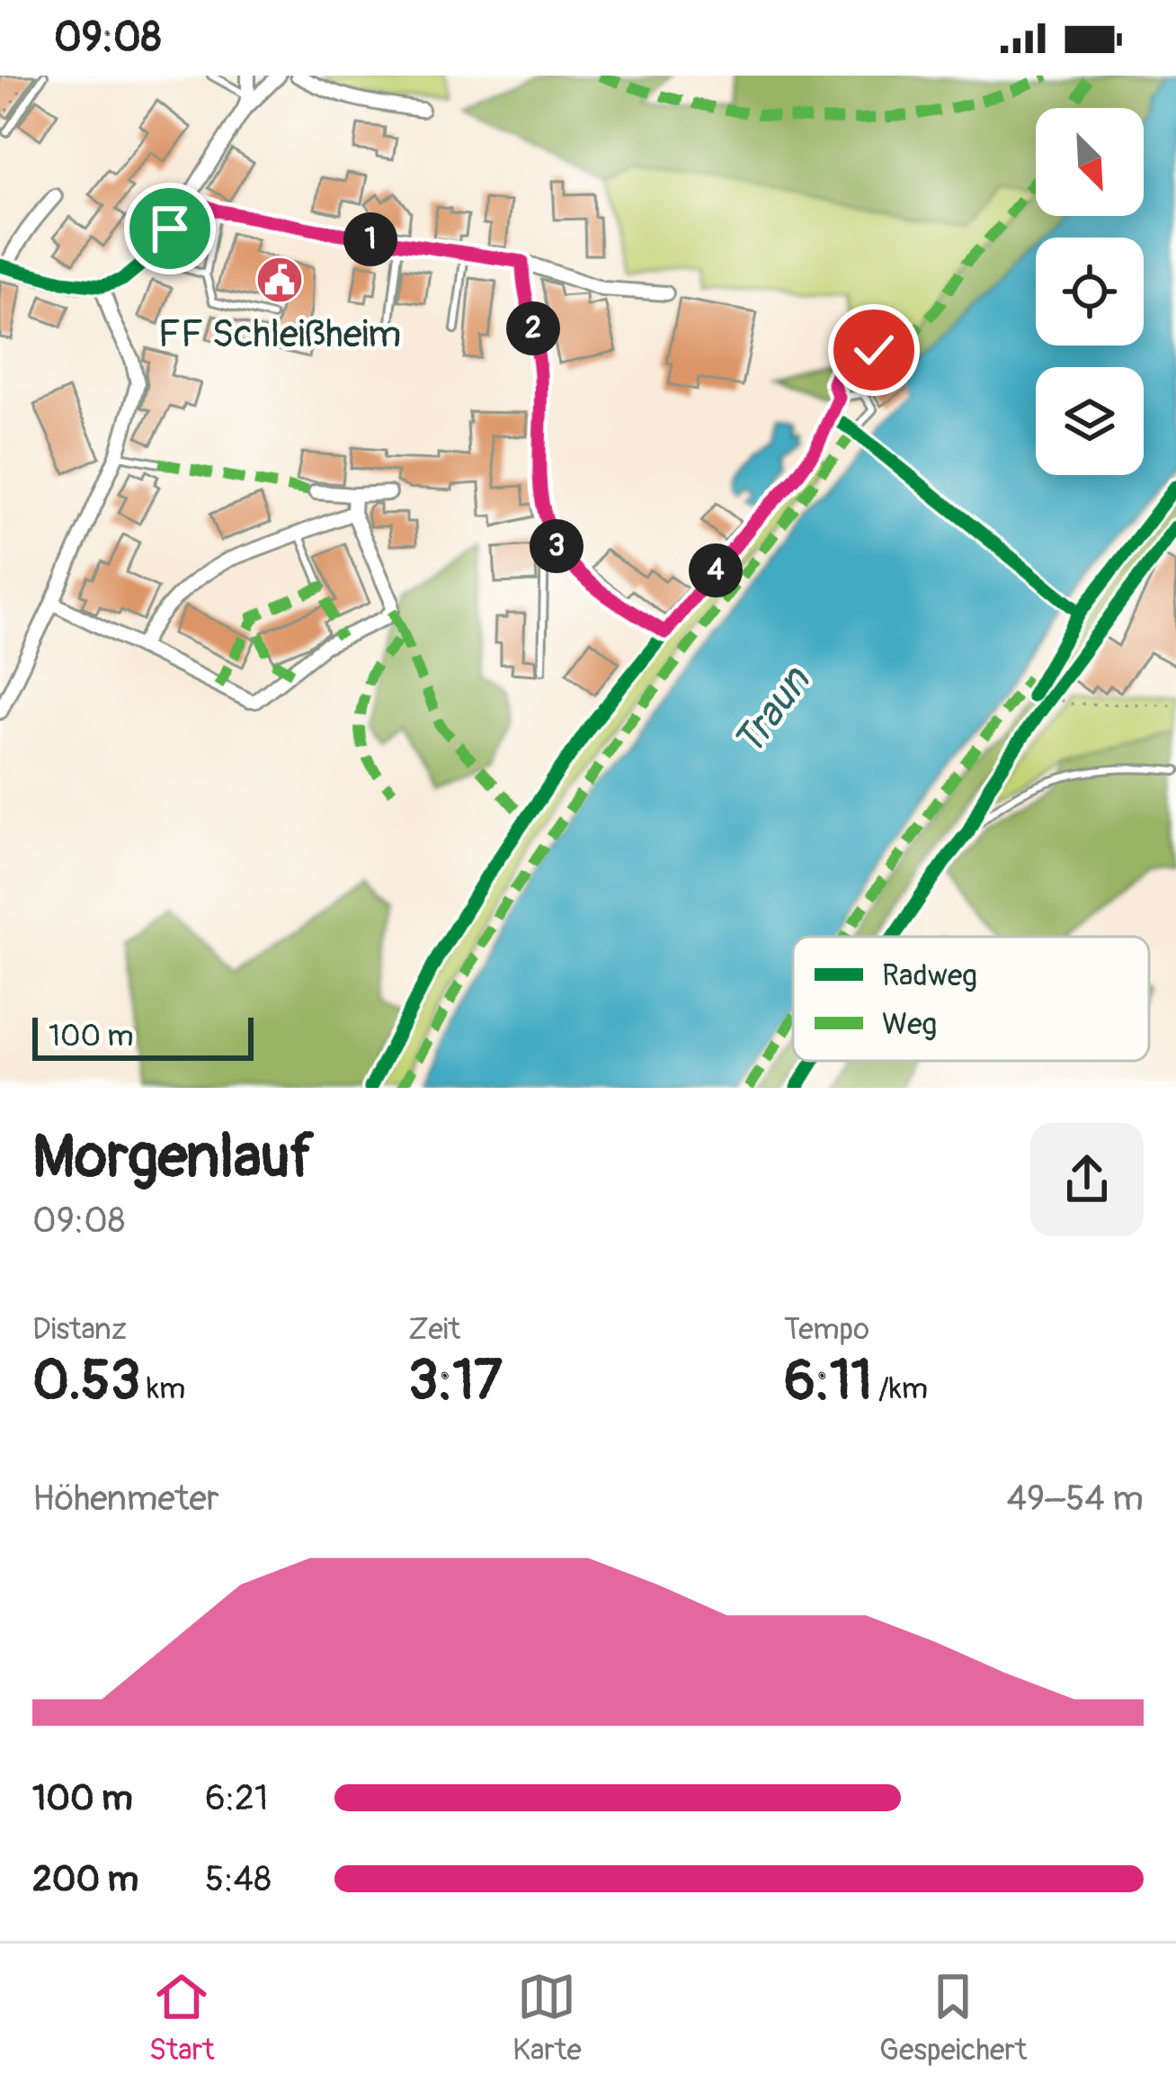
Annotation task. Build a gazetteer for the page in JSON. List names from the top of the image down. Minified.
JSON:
{"water":["Traun"],"places":{"public building":["FF Schleißheim"]},"legend":["Radweg","Weg"],"scale_bar":"100 m","north":"bottom right","page":{"status":"09:08","pins":["1","2","3","4"],"scale":"100 m","heading":["Morgenlauf","09:08"],"stats":[["Distanz","0.53 km"],["Zeit","3:17"],["Tempo","6:11 /km"]],"chart":["Höhenmeter","49–54 m"],"list":[{"name":"100 m","note":"6:21"},{"name":"200 m","note":"5:48"}],"tabs":["Start","Karte","Gespeichert"]}}
